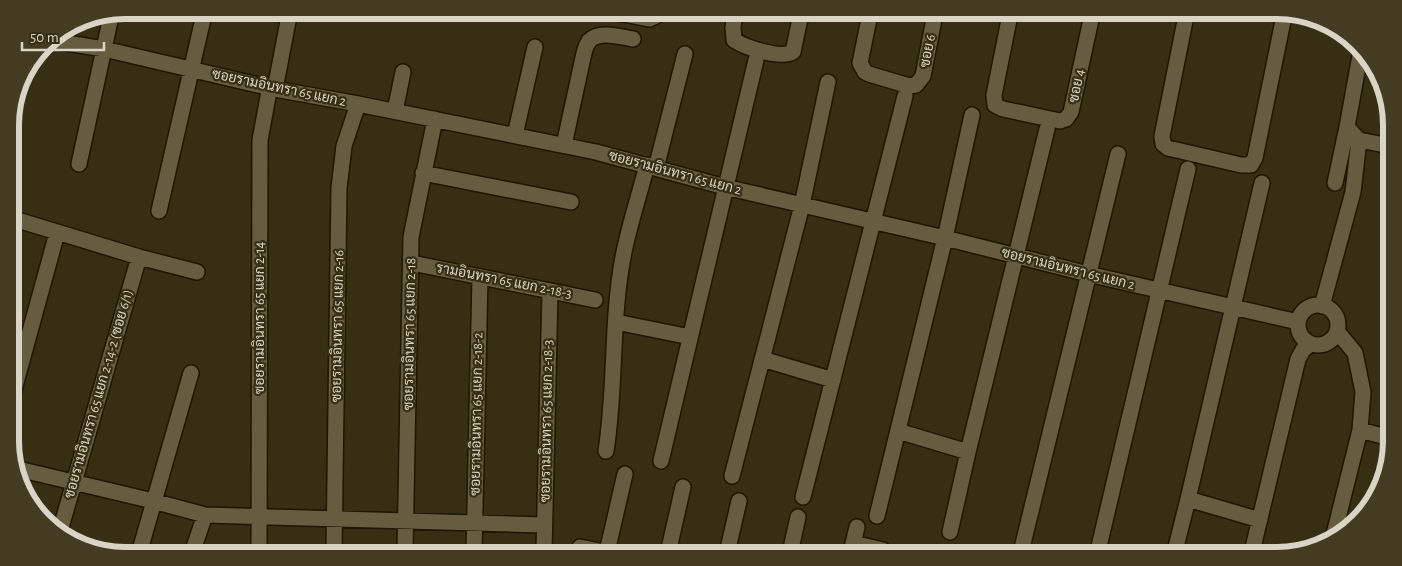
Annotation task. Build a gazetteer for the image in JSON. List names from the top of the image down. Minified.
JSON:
{"streets":{"street":["ซอย 6","ซอย 4","ซอยรามอินทรา 65 แยก 2","รามอินทรา 65 แยก 2-18-3","ซอยรามอินทรา 65 แยก 2-14","ซอยรามอินทรา 65 แยก 2-16","ซอยรามอินทรา 65 แยก 2-18","ซอยรามอินทรา 65 แยก 2-14-2 (ซอย 6/1)","ซอยรามอินทรา 65 แยก 2-18-2","ซอยรามอินทรา 65 แยก 2-18-3"]},"crossings":[["ซอยรามอินทรา 65 แยก 2","ซอยรามอินทรา 65 แยก 2-14"],["ซอยรามอินทรา 65 แยก 2","ซอยรามอินทรา 65 แยก 2-16"],["ซอยรามอินทรา 65 แยก 2","ซอยรามอินทรา 65 แยก 2-18"],["รามอินทรา 65 แยก 2-18-3","ซอยรามอินทรา 65 แยก 2-18"],["รามอินทรา 65 แยก 2-18-3","ซอยรามอินทรา 65 แยก 2-18-2"],["รามอินทรา 65 แยก 2-18-3","ซอยรามอินทรา 65 แยก 2-18-3"]],"scale_bar":"50 m"}
